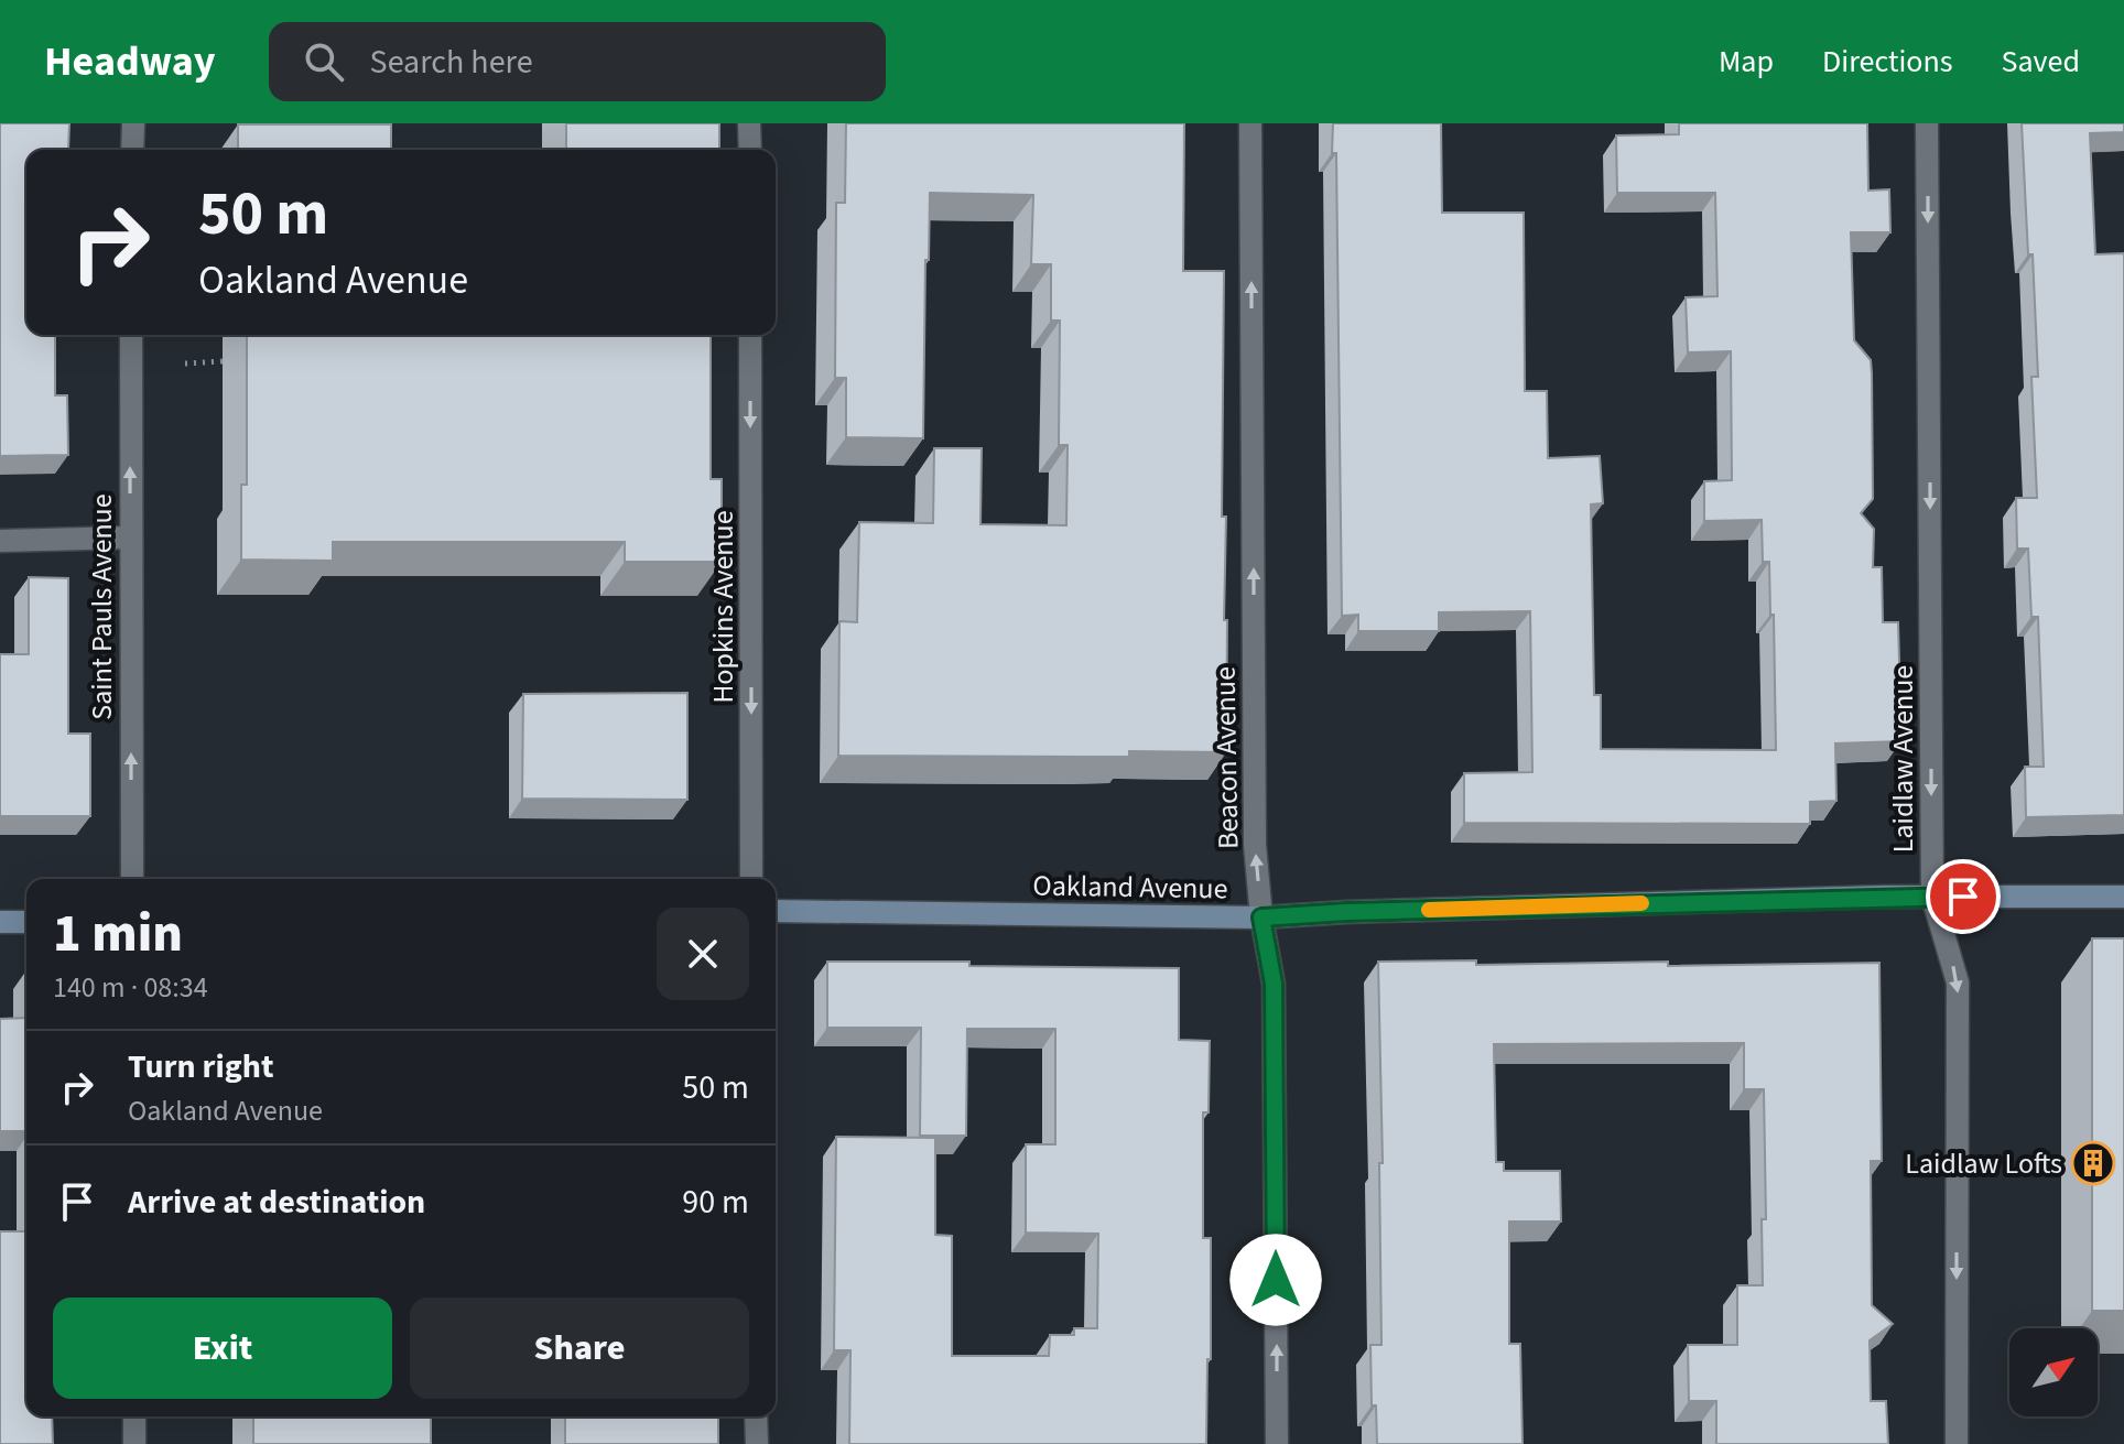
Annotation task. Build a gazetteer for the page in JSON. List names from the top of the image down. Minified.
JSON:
{"streets":{"street":["Saint Pauls Avenue","Hopkins Avenue","Beacon Avenue","Laidlaw Avenue","Oakland Avenue"]},"crossings":[["Beacon Avenue","Oakland Avenue"],["Laidlaw Avenue","Oakland Avenue"]],"one_way":["Saint Pauls Avenue","Hopkins Avenue","Beacon Avenue","Laidlaw Avenue"],"places":{"building":["Laidlaw Lofts"]},"north":"top right","page":{"header":"Headway","search":"Search here","nav":["Map","Directions","Saved"],"turn":["50 m","Oakland Avenue"],"heading":["1 min","140 m · 08:34"],"list":[{"name":"Turn right","note":"Oakland Avenue","value":"50 m"},{"name":"Arrive at destination","value":"90 m"}],"buttons":["Exit","Share"]}}
